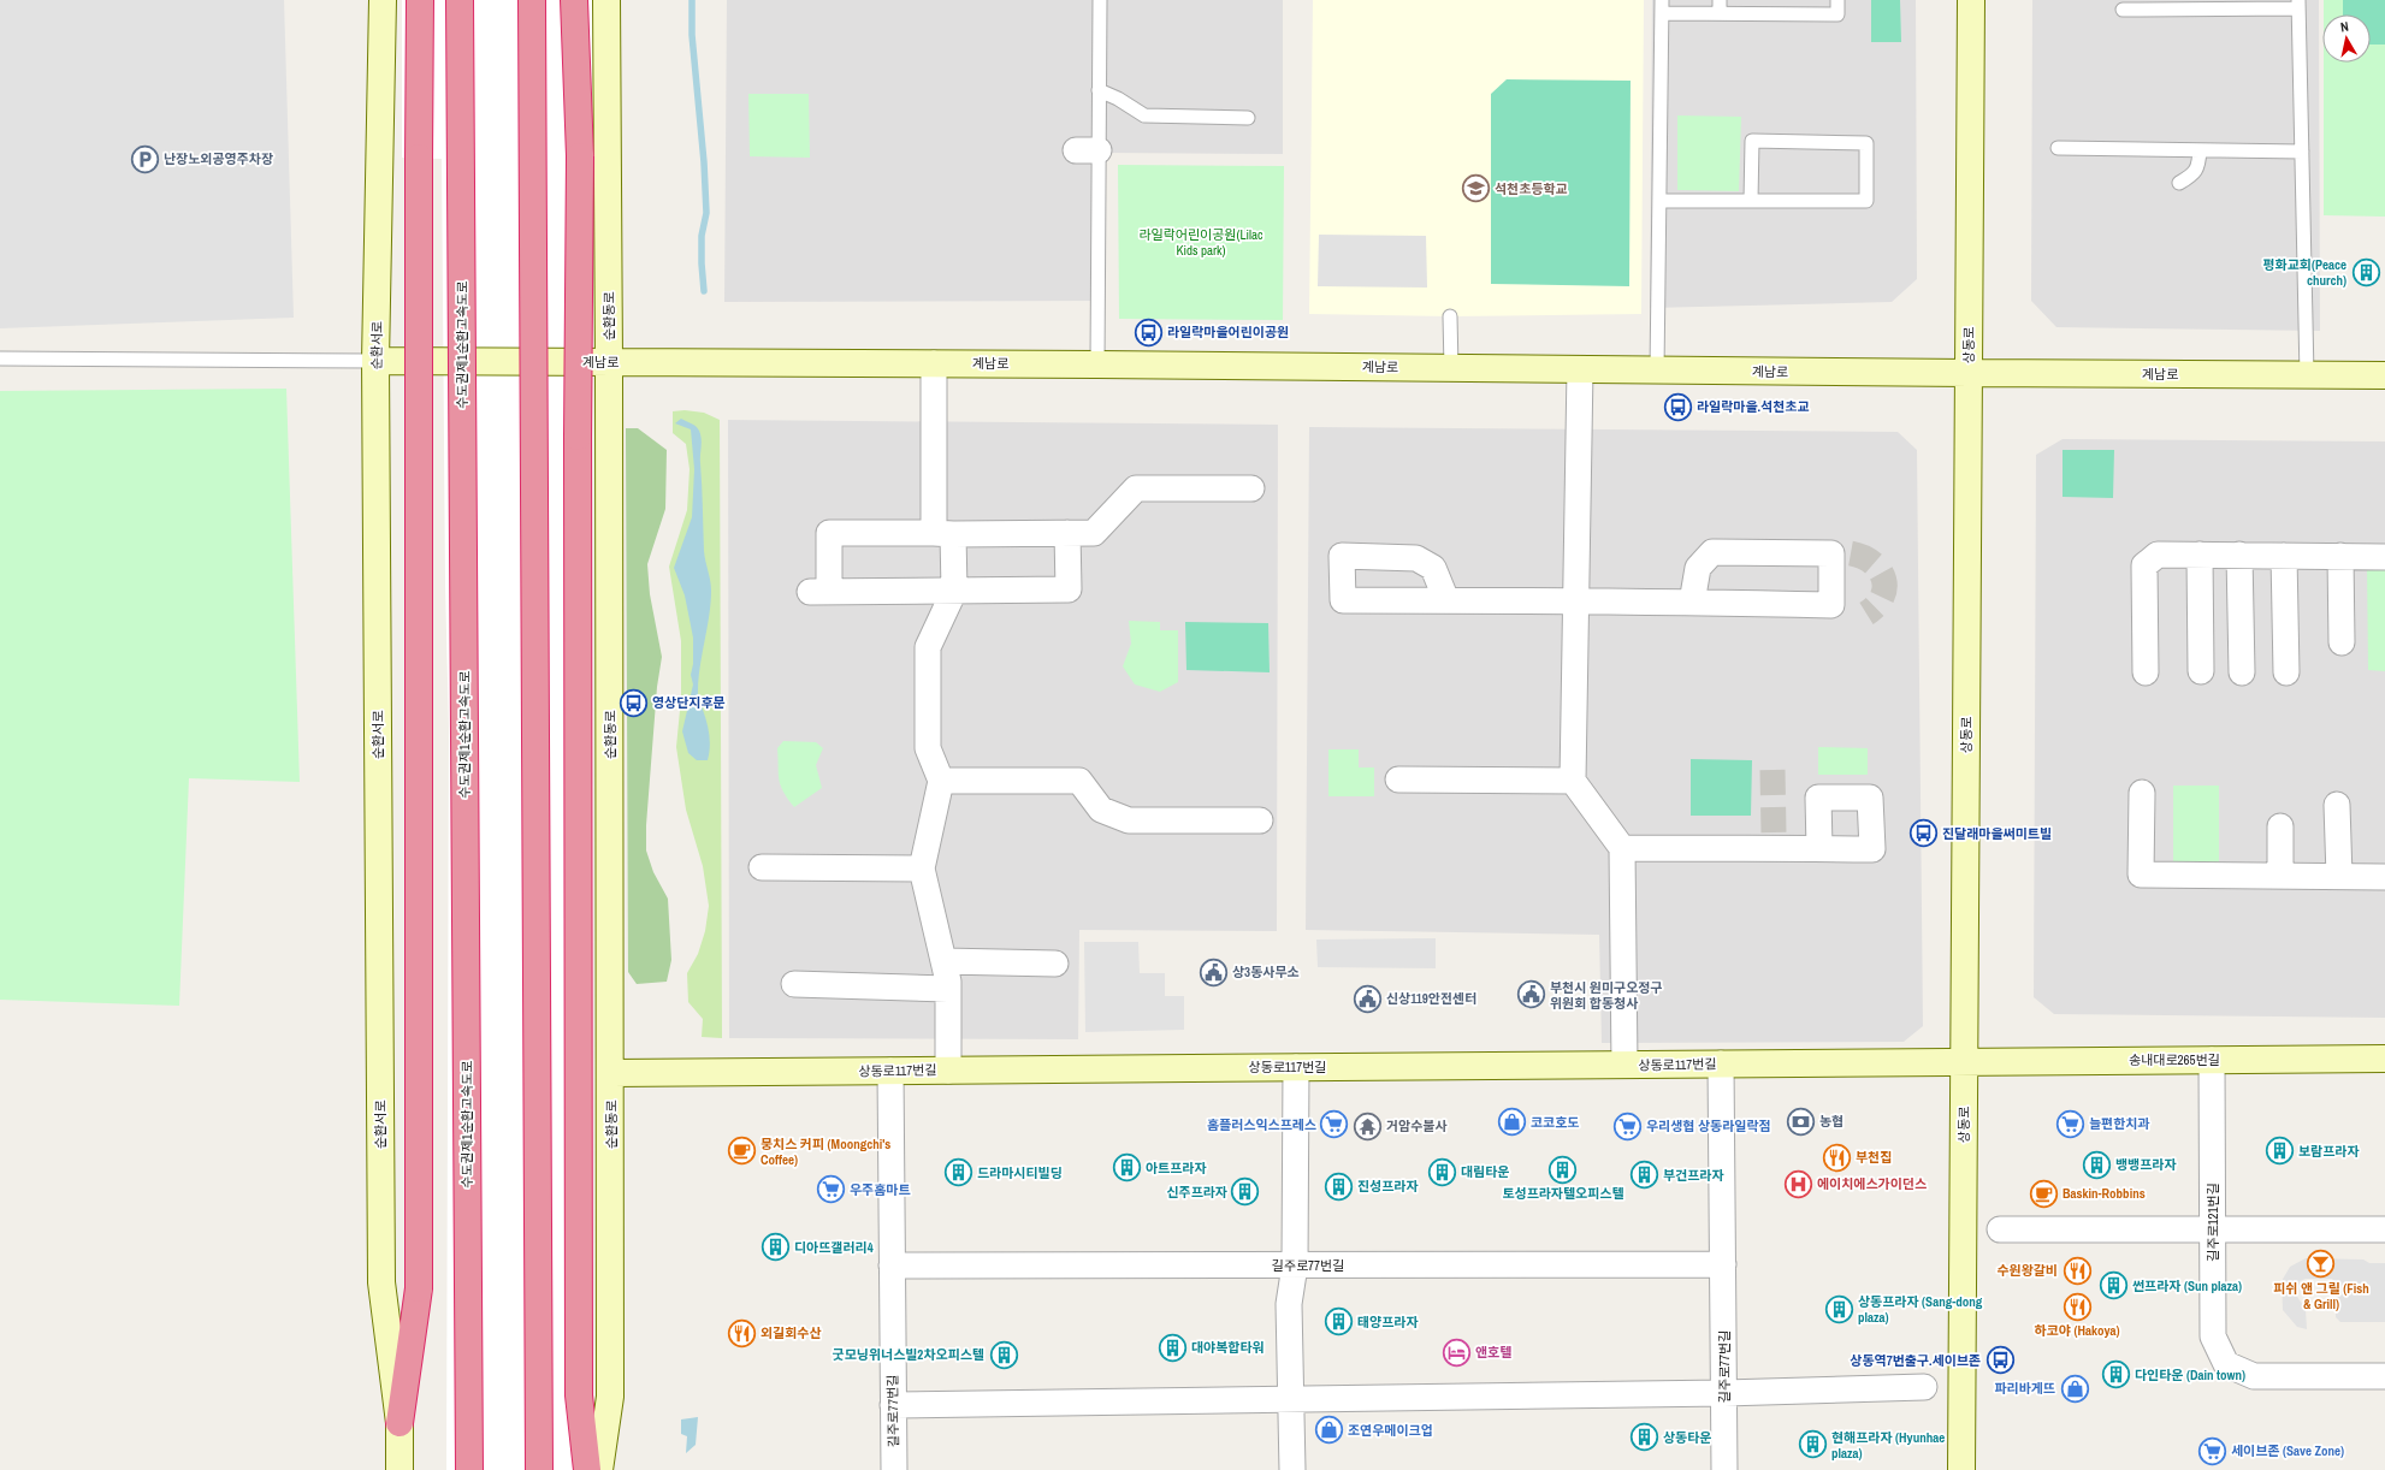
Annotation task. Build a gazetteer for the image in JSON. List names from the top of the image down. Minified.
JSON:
{"streets":{"highway":["수도권제1순환고속도로"],"street":["순환동로","순환서로","상동로","계남로","송내대로265번길","상동로117번길","길주로121번길","길주로77번길"]},"crossings":[["순환동로","계남로"],["순환동로","상동로117번길"],["순환서로","계남로"],["상동로","계남로"],["상동로","송내대로265번길"],["상동로","상동로117번길"],["송내대로265번길","상동로117번길"],["송내대로265번길","길주로121번길"],["상동로117번길","길주로77번길"]],"parks":["라일락어린이공원(Lilac Kids park)"],"places":{"parking":["난장노외공영주차장"],"school or university":["석천초등학교"],"building":["평화교회(Peace church)","보람프라자","뱅뱅프라자","아트프라자","토성프라자텔오피스텔","대림타운","드라마시티빌딩","부건프라자","진성프라자","신주프라자","디아뜨갤러리4","썬프라자 (Sun plaza)","상동프라자 (Sang-dong plaza)","태양프라자","대야복합타워","굿모닝위너스빌2차오피스텔","다인타운 (Dain town)","상동타운","현해프라자 (Hyunhae plaza)"],"bus stop":["라일락마을어린이공원","라일락마을.석천초교","영상단지후문","진달래마을써미트빌","상동역7번출구.세이브존"],"public building":["상3동사무소","부천시 원미구오정구 위원회 합동청사","신상119안전센터"],"bank":["농협"],"shop":["코코호도","파리바게뜨","조연우메이크업"],"supermarket":["늘편한치과","홈플러스익스프레스","우리생협 상동라일락점","우주홈마트","세이브존 (Save Zone)"],"temple":["거암수불사"],"cafe":["뭉치스 커피 (Moongchi's Coffee)","Baskin-Robbins"],"restaurant":["부천집","수원왕갈비","하코야 (Hakoya)","외길회수산"],"hospital":["에이치에스가이던스"],"bar":["피쉬 앤 그릴 (Fish & Grill)"],"hotel":["앤호텔"]},"north":"top"}
